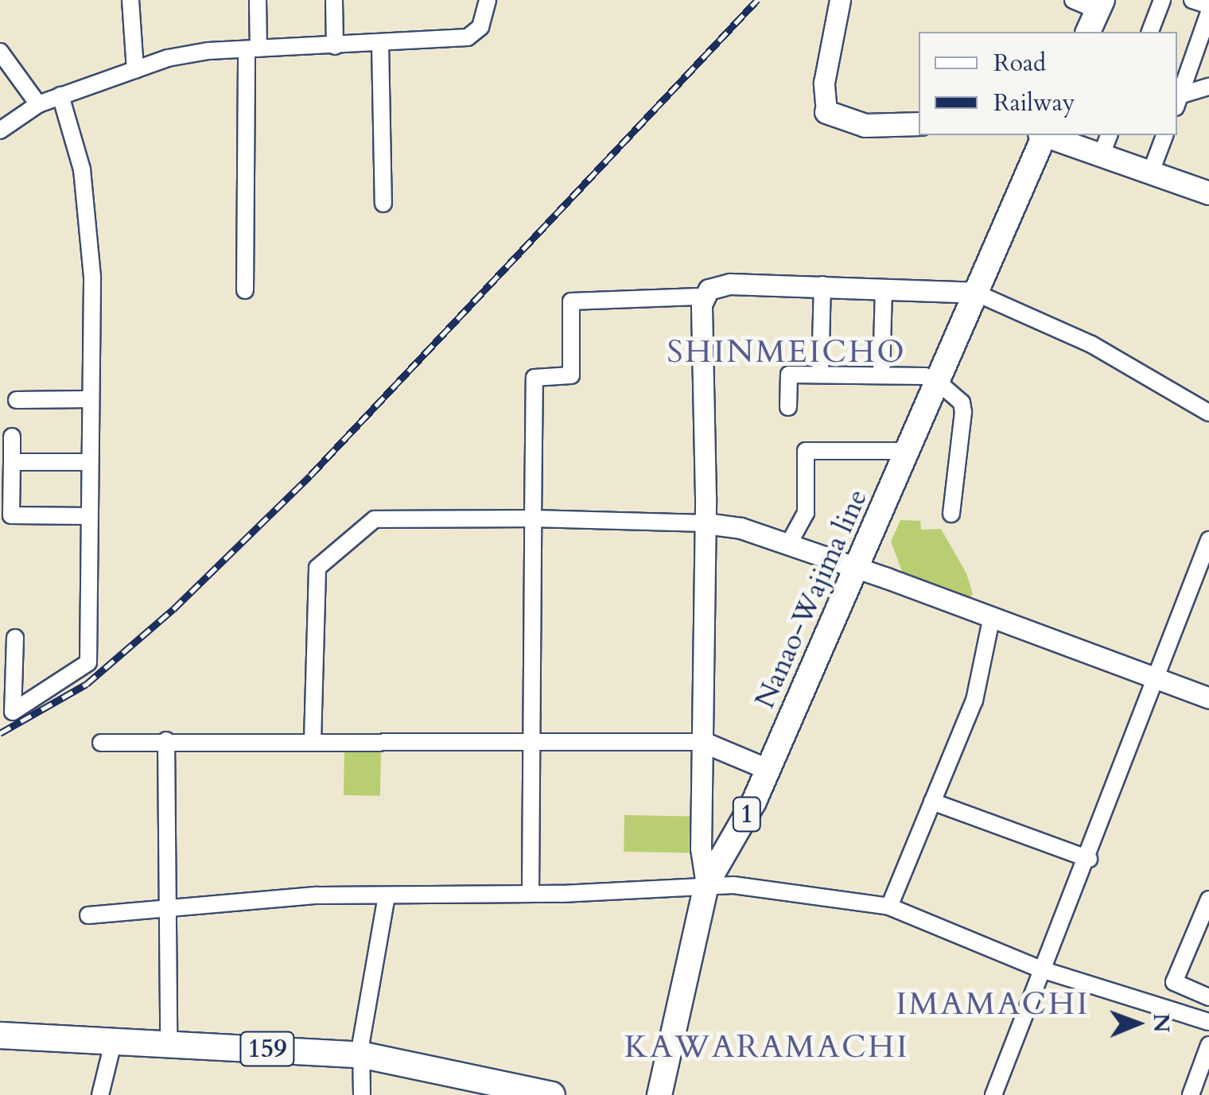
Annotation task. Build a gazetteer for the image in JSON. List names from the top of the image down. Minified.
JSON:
{"streets":{"highway":["159"],"main road":["Nanao-Wajima line","1"]},"districts":["SHINMEICHO","IMAMACHI","KAWARAMACHI"],"legend":["Road","Railway"],"north":"right"}
